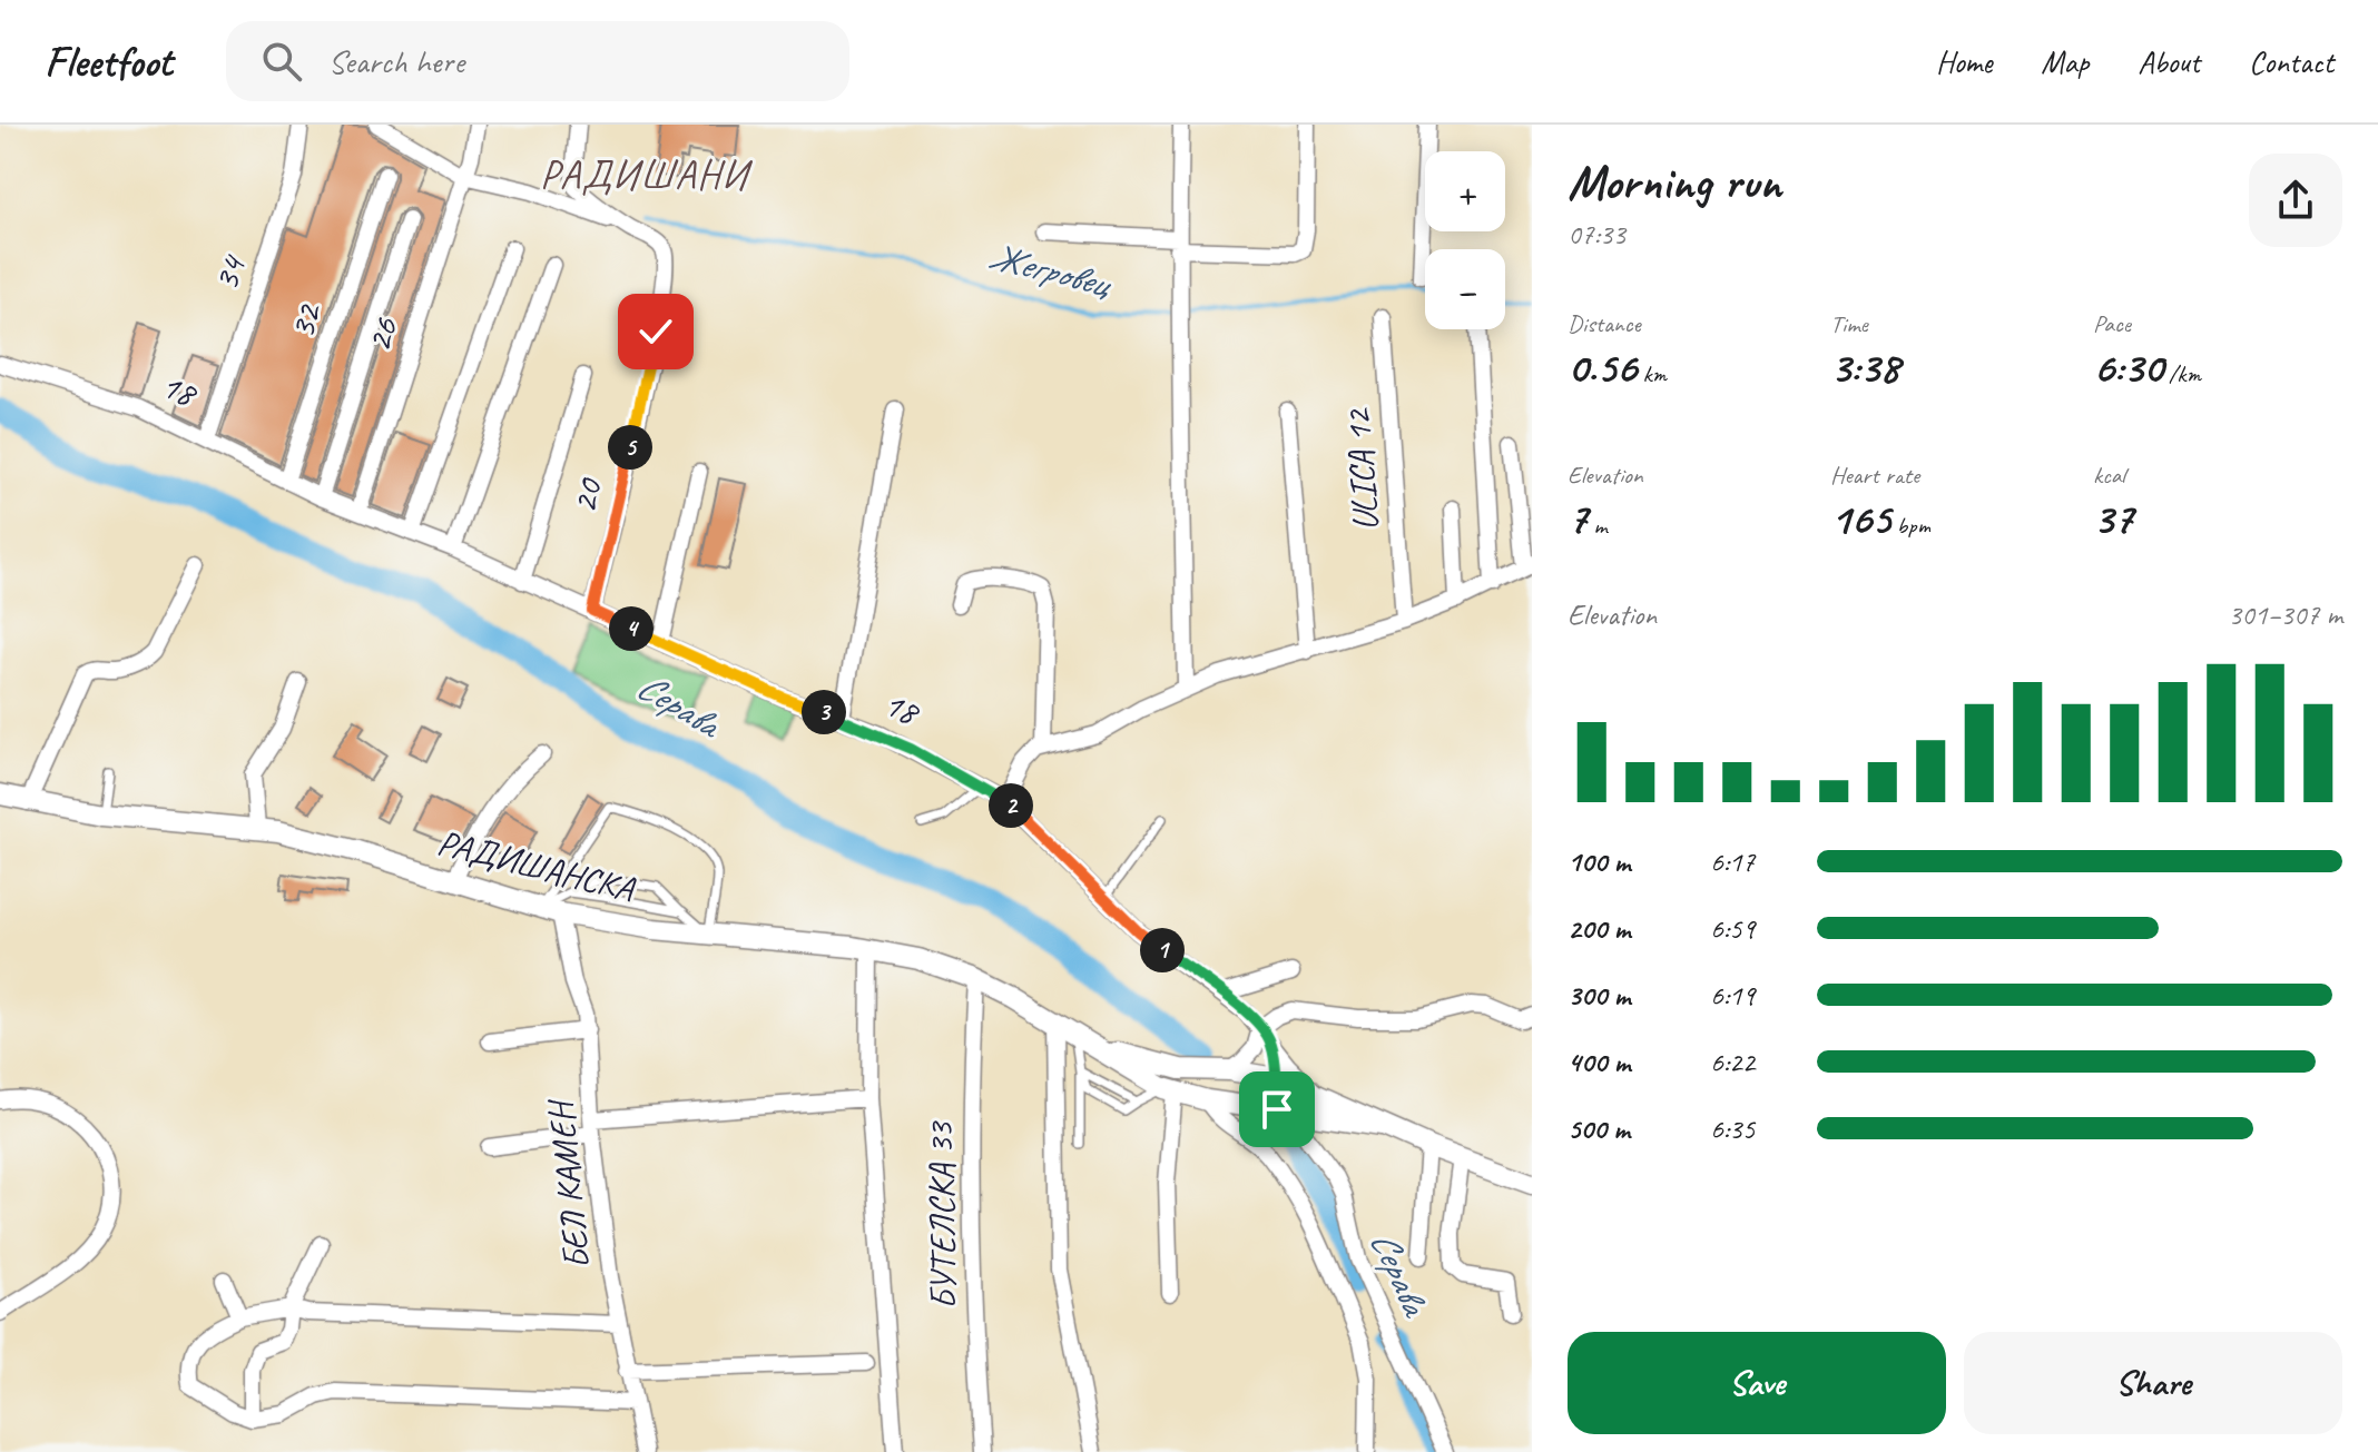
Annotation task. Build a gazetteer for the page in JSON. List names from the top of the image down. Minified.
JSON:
{"streets":{"street":["34","32","26","18","ULICA 12","20","РАДИШАНСКА","БЕЛ КАМЕН","БУТЕЛСКА 33"]},"crossings":[["34","18"],["32","18"],["26","18"],["18","20"],["18","РАДИШАНСКА"],["РАДИШАНСКА","БЕЛ КАМЕН"],["РАДИШАНСКА","БУТЕЛСКА 33"]],"districts":["РАДИШАНИ"],"water":["Жегровец","Серава"],"page":{"header":"Fleetfoot","search":"Search here","nav":["Home","Map","About","Contact"],"heading":["Morning run","07:33"],"map_buttons":["+","−"],"stats":[["Distance","0.56 km"],["Time","3:38"],["Pace","6:30 /km"],["Elevation","7 m"],["Heart rate","165 bpm"],["kcal","37"]],"pins":["5","4","3","2","1"],"chart":["Elevation","301–307 m"],"list":[{"name":"100 m","note":"6:17"},{"name":"200 m","note":"6:59"},{"name":"300 m","note":"6:19"},{"name":"400 m","note":"6:22"},{"name":"500 m","note":"6:35"}],"buttons":["Save","Share"]}}
